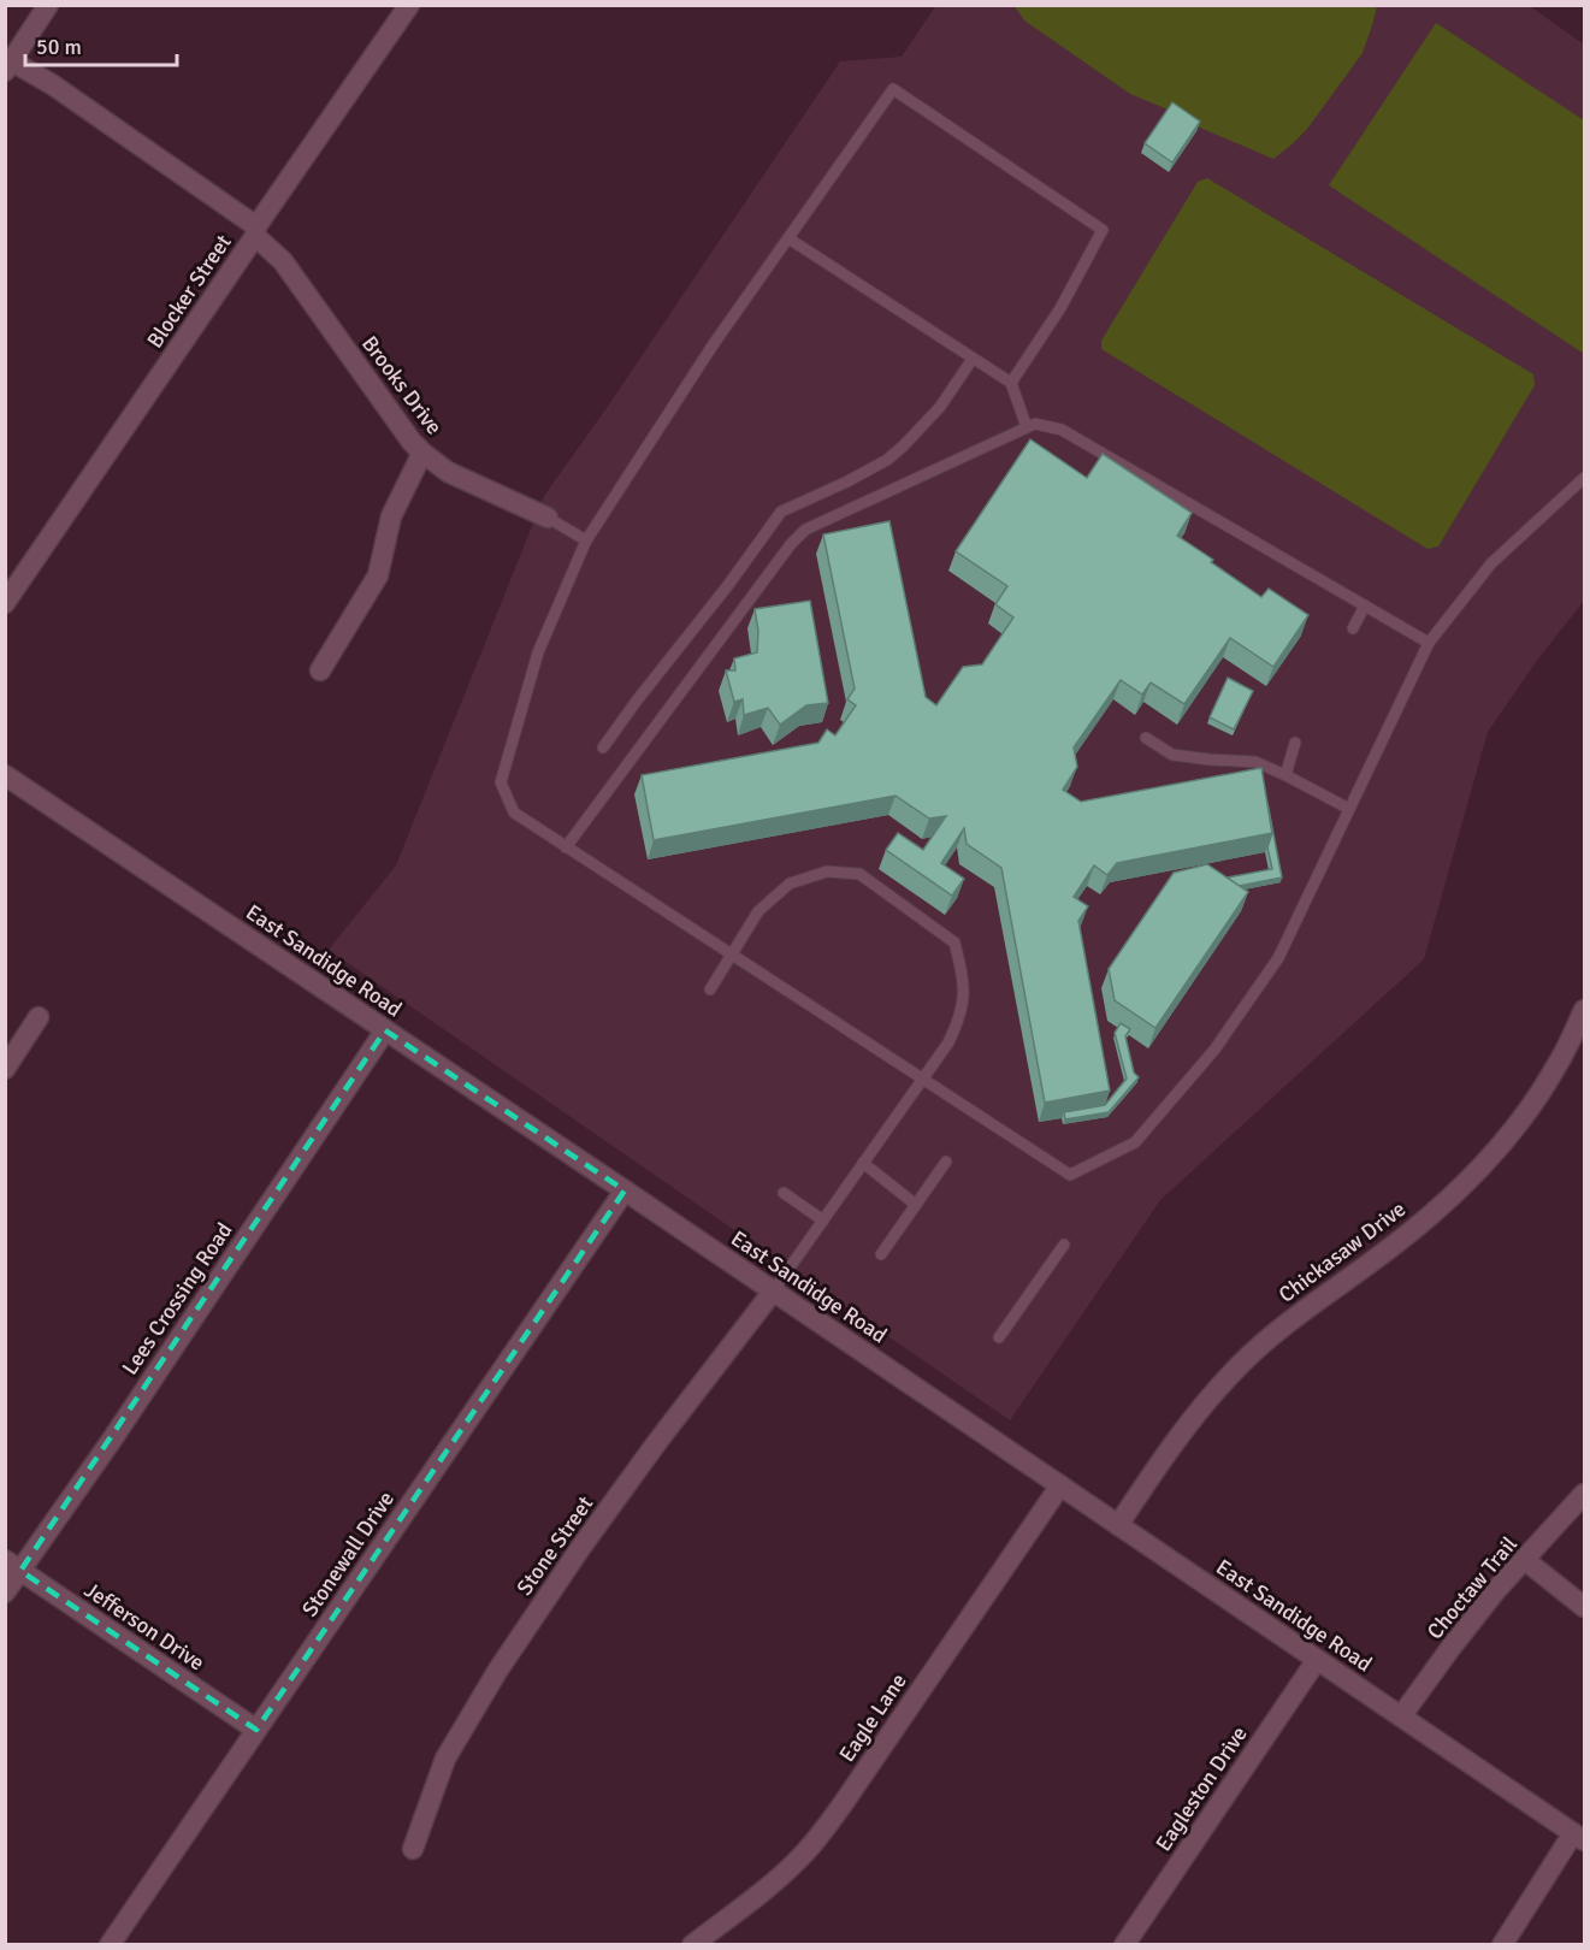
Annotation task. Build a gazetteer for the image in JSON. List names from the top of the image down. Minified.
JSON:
{"streets":{"street":["Blocker Street","Brooks Drive","East Sandidge Road","Chickasaw Drive","Lees Crossing Road","Stone Street","Stonewall Drive","Choctaw Trail","Jefferson Drive","Eagle Lane","Eagleston Drive"]},"crossings":[["Blocker Street","Brooks Drive"],["East Sandidge Road","Chickasaw Drive"],["East Sandidge Road","Lees Crossing Road"],["East Sandidge Road","Stone Street"],["East Sandidge Road","Stonewall Drive"],["East Sandidge Road","Choctaw Trail"],["East Sandidge Road","Eagle Lane"],["East Sandidge Road","Eagleston Drive"],["Lees Crossing Road","Jefferson Drive"],["Stonewall Drive","Jefferson Drive"]],"scale_bar":"50 m"}
